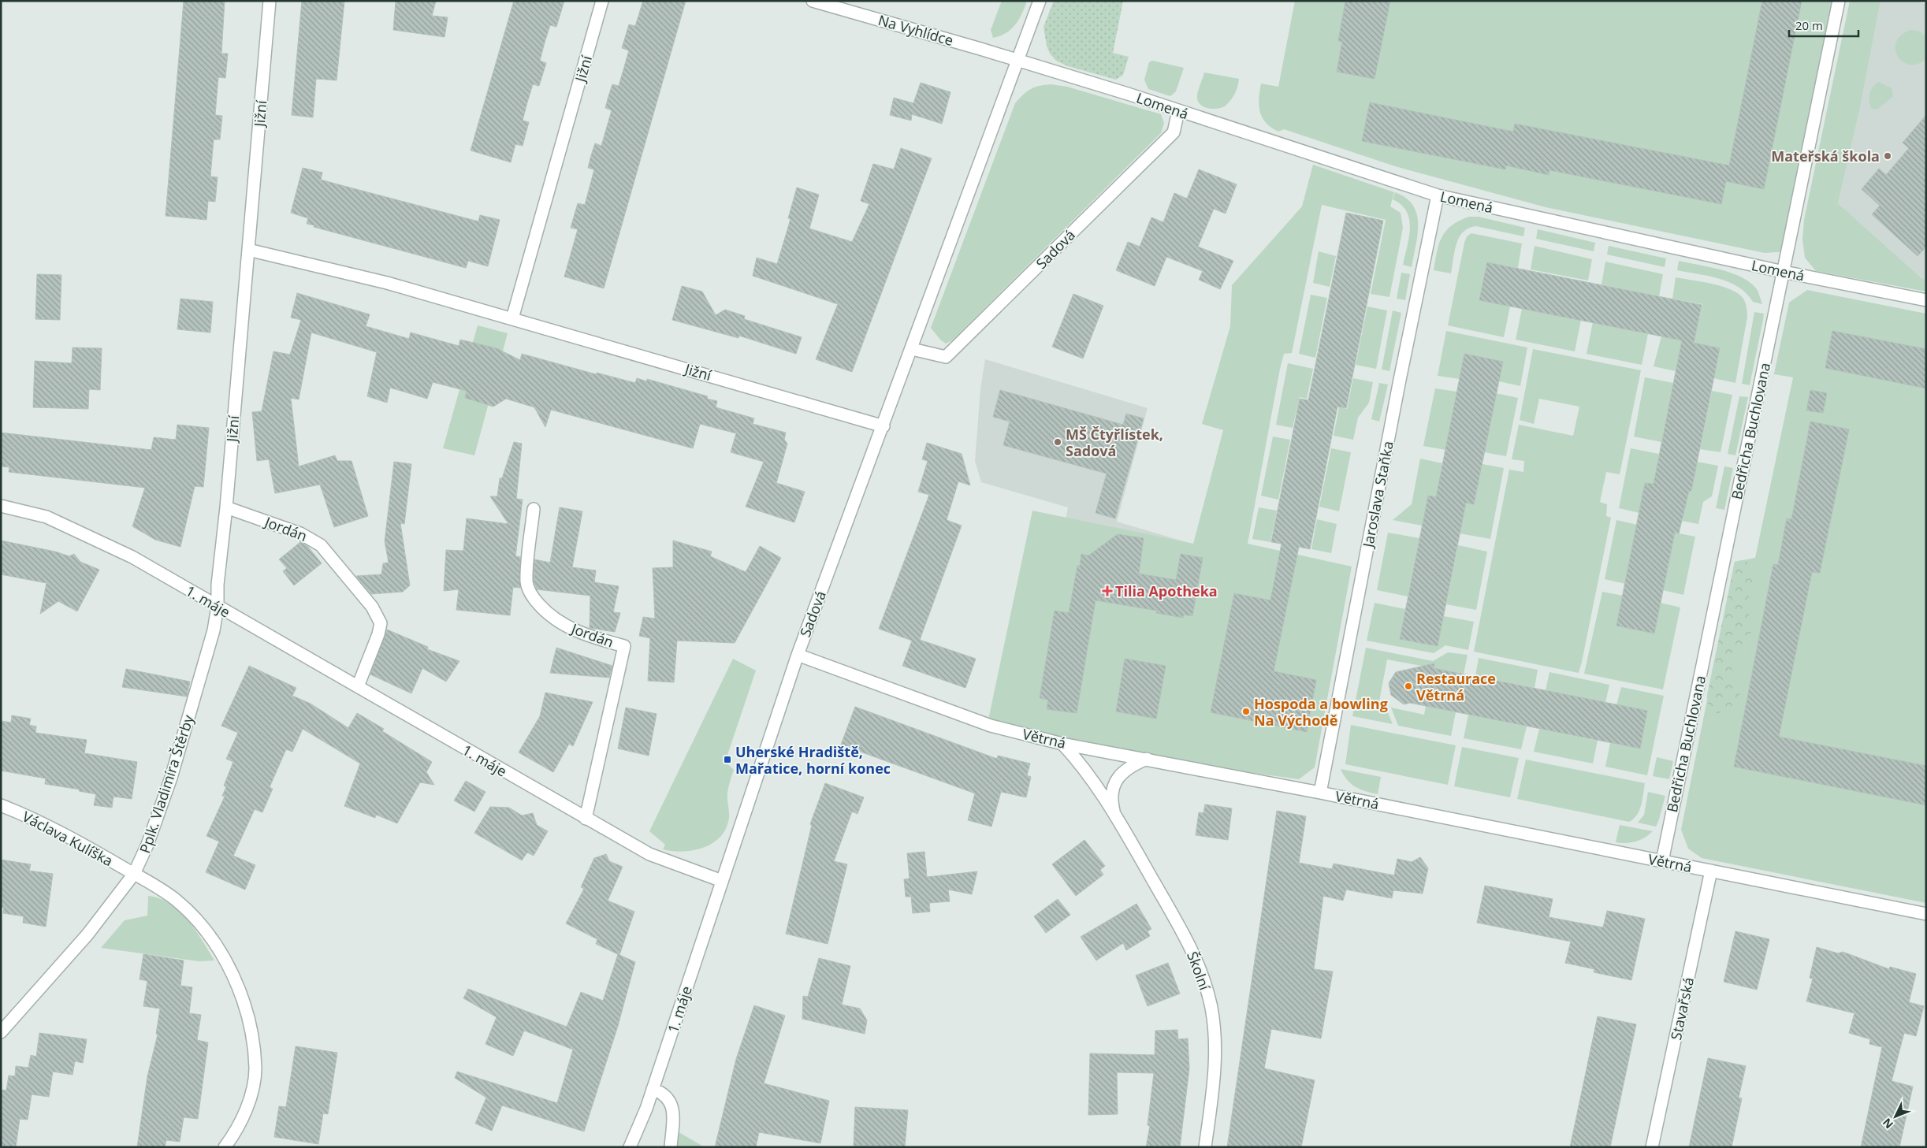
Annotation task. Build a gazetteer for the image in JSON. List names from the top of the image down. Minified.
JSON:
{"streets":{"street":["Na Vyhlídce","Jižní","Lomená","Sadová","Bedřicha Buchlovana","Jaroslava Staňka","Jordán","1. máje","Větrná","Pplk. Vladimíra Štěrby","Václava Kulíška","Školní","Stavařská"]},"crossings":[["Na Vyhlídce","Lomená"],["Na Vyhlídce","Sadová"],["Jižní","Sadová"],["Jižní","Jordán"],["Jižní","1. máje"],["Jižní","Pplk. Vladimíra Štěrby"],["Lomená","Sadová"],["Lomená","Bedřicha Buchlovana"],["Lomená","Jaroslava Staňka"],["Sadová","1. máje"],["Sadová","Větrná"],["Bedřicha Buchlovana","Větrná"],["Jaroslava Staňka","Větrná"],["Jordán","1. máje"],["1. máje","Pplk. Vladimíra Štěrby"],["Větrná","Školní"],["Větrná","Stavařská"],["Pplk. Vladimíra Štěrby","Václava Kulíška"]],"places":{"other":["Mateřská škola","MŠ Čtyřlístek, Sadová","Restaurace Větrná","Hospoda a bowling Na Východě"],"health":["Tilia Apotheka"],"transit":["Uherské Hradiště, Mařatice, horní konec"]},"scale_bar":"20 m","north":"bottom left"}
